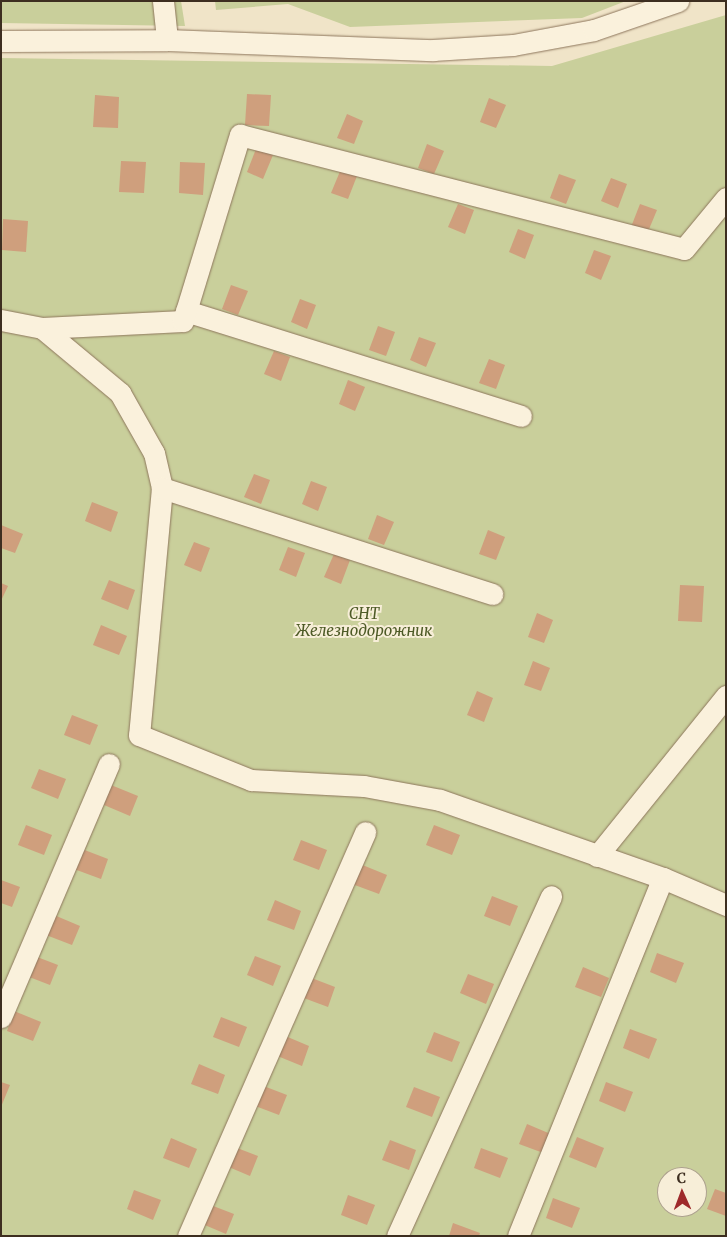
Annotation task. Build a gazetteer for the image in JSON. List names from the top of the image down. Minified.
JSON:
{"parks":["СНТ Железнодорожник"],"north":"top"}
